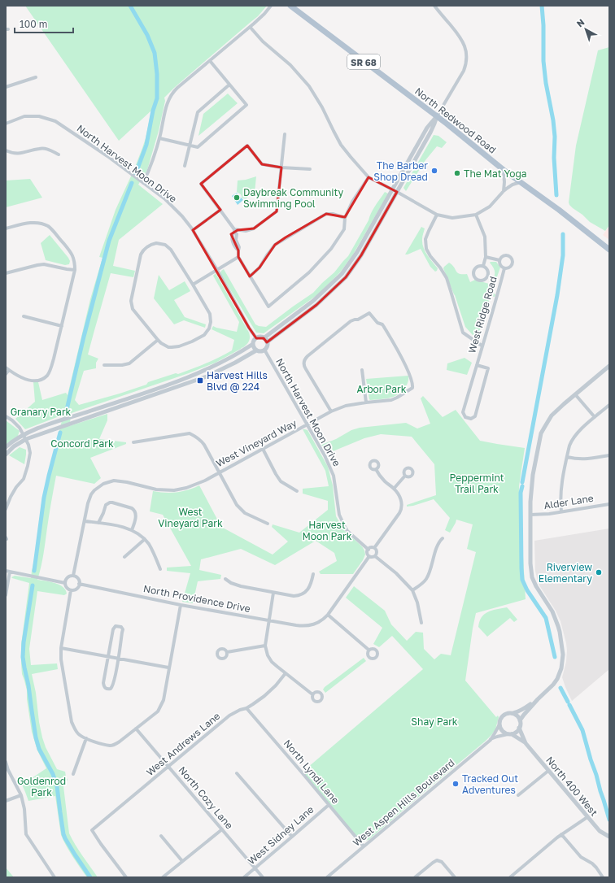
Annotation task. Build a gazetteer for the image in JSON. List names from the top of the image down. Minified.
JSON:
{"streets":{"main road":["SR 68","North Redwood Road"],"street":["North Harvest Moon Drive","West Ridge Road","West Vineyard Way","Alder Lane","North Providence Drive","West Andrews Lane","North Lyndi Lane","North 400 West","North Cozy Lane","West Aspen Hills Boulevard","West Sidney Lane"]},"crossings":[["North Harvest Moon Drive","West Vineyard Way"],["West Andrews Lane","North Lyndi Lane"],["West Andrews Lane","North Cozy Lane"],["North Lyndi Lane","West Aspen Hills Boulevard"],["North Lyndi Lane","West Sidney Lane"],["North Cozy Lane","West Sidney Lane"]],"parks":["Arbor Park","Granary Park","Concord Park","Peppermint Trail Park","West Vineyard Park","Harvest Moon Park","Shay Park","Goldenrod Park"],"places":{"other":["The Barber Shop Dread","The Mat Yoga","Daybreak Community Swimming Pool","Riverview Elementary","Tracked Out Adventures"],"transit":["Harvest Hills Blvd @ 224"]},"scale_bar":"100 m","north":"top left"}
